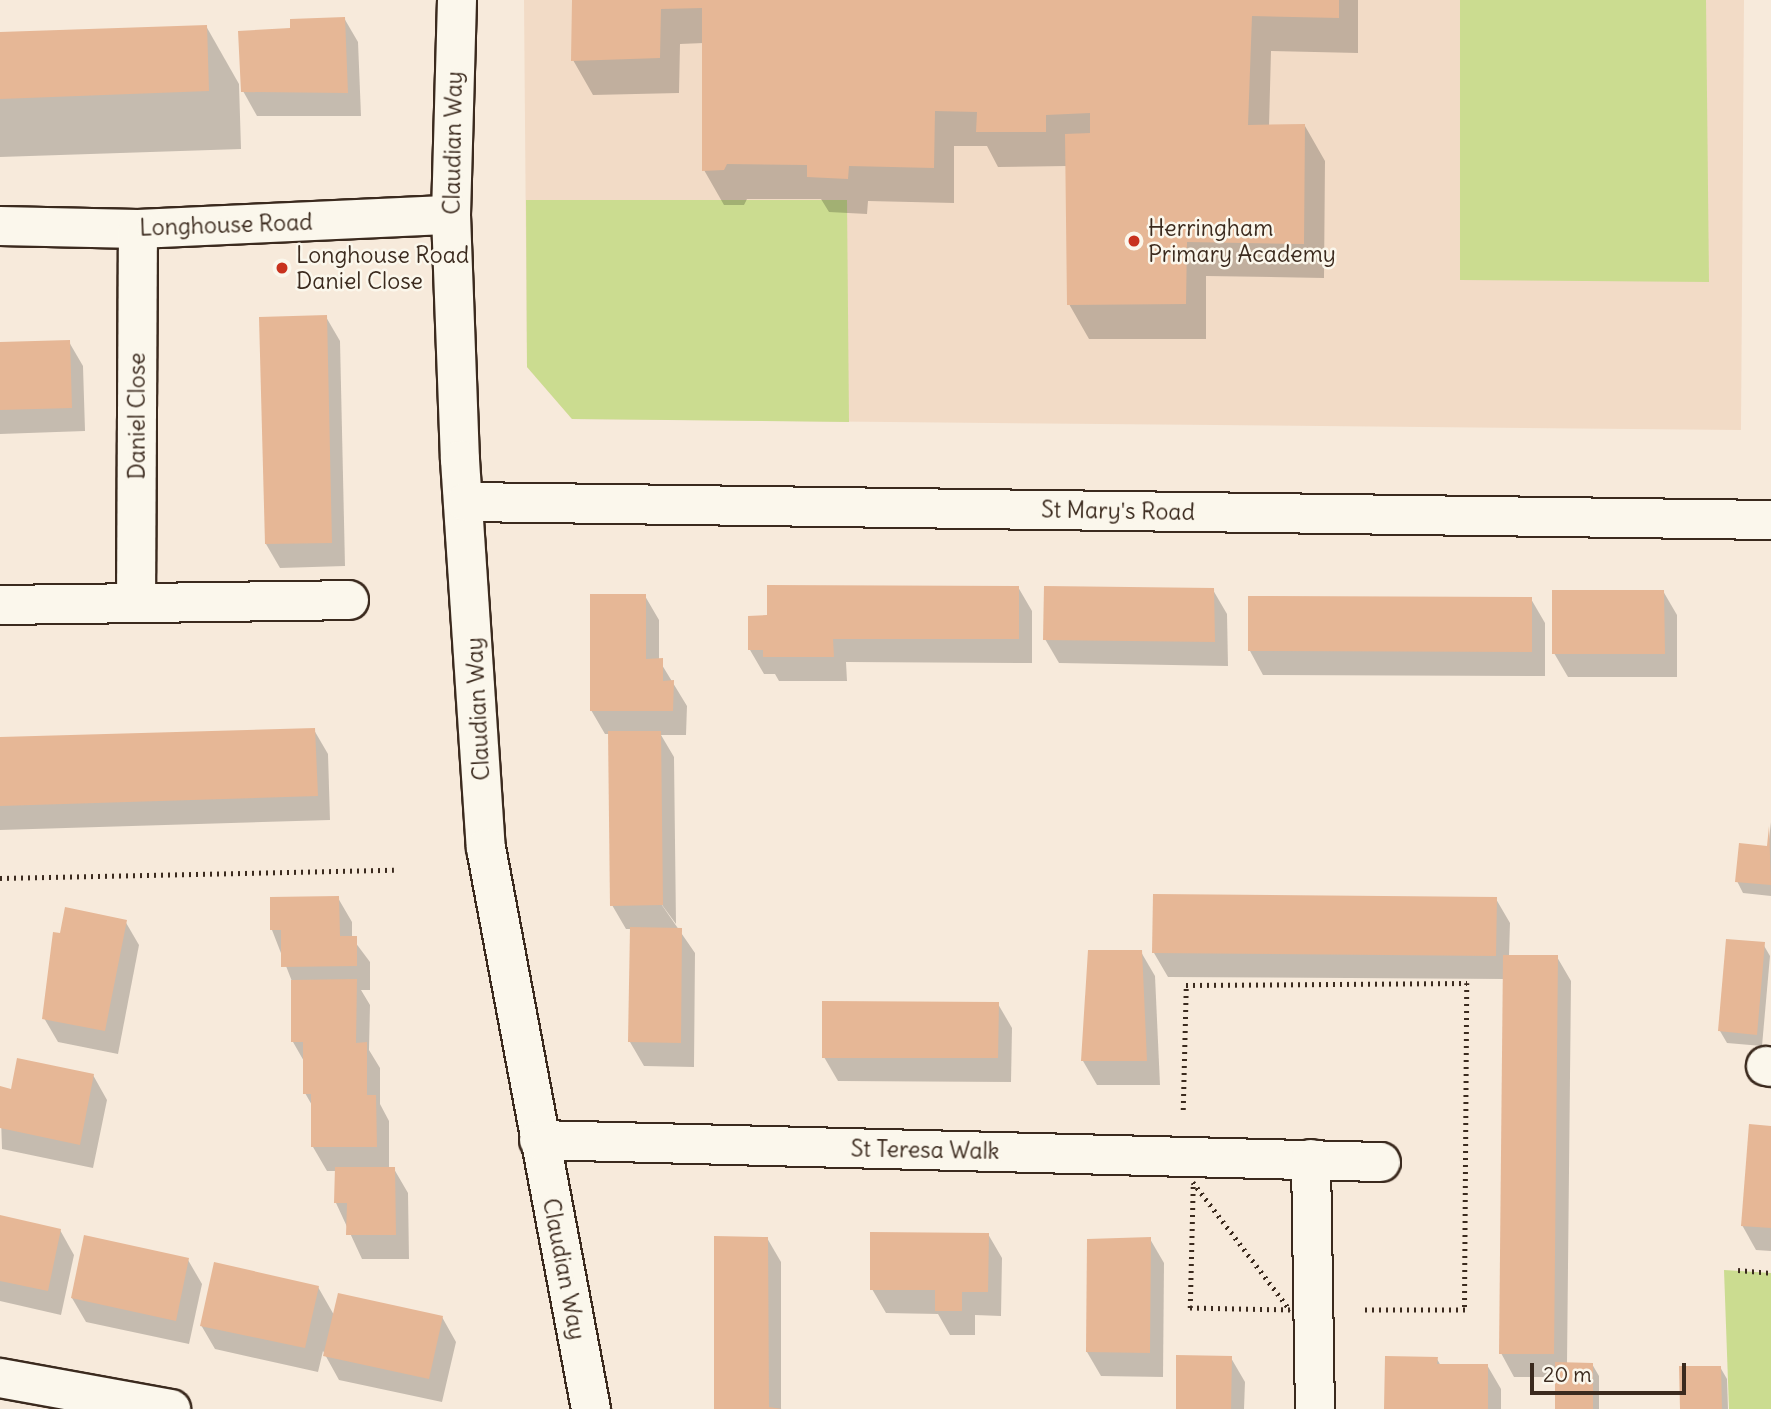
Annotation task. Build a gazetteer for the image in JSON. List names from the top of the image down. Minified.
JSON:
{"streets":{"street":["Claudian Way","Longhouse Road","Daniel Close","St Mary's Road","St Teresa Walk"]},"crossings":[["Claudian Way","Longhouse Road"],["Claudian Way","St Mary's Road"],["Claudian Way","St Teresa Walk"],["Longhouse Road","Daniel Close"]],"places":["Herringham Primary Academy","Longhouse Road Daniel Close"],"scale_bar":"20 m"}
